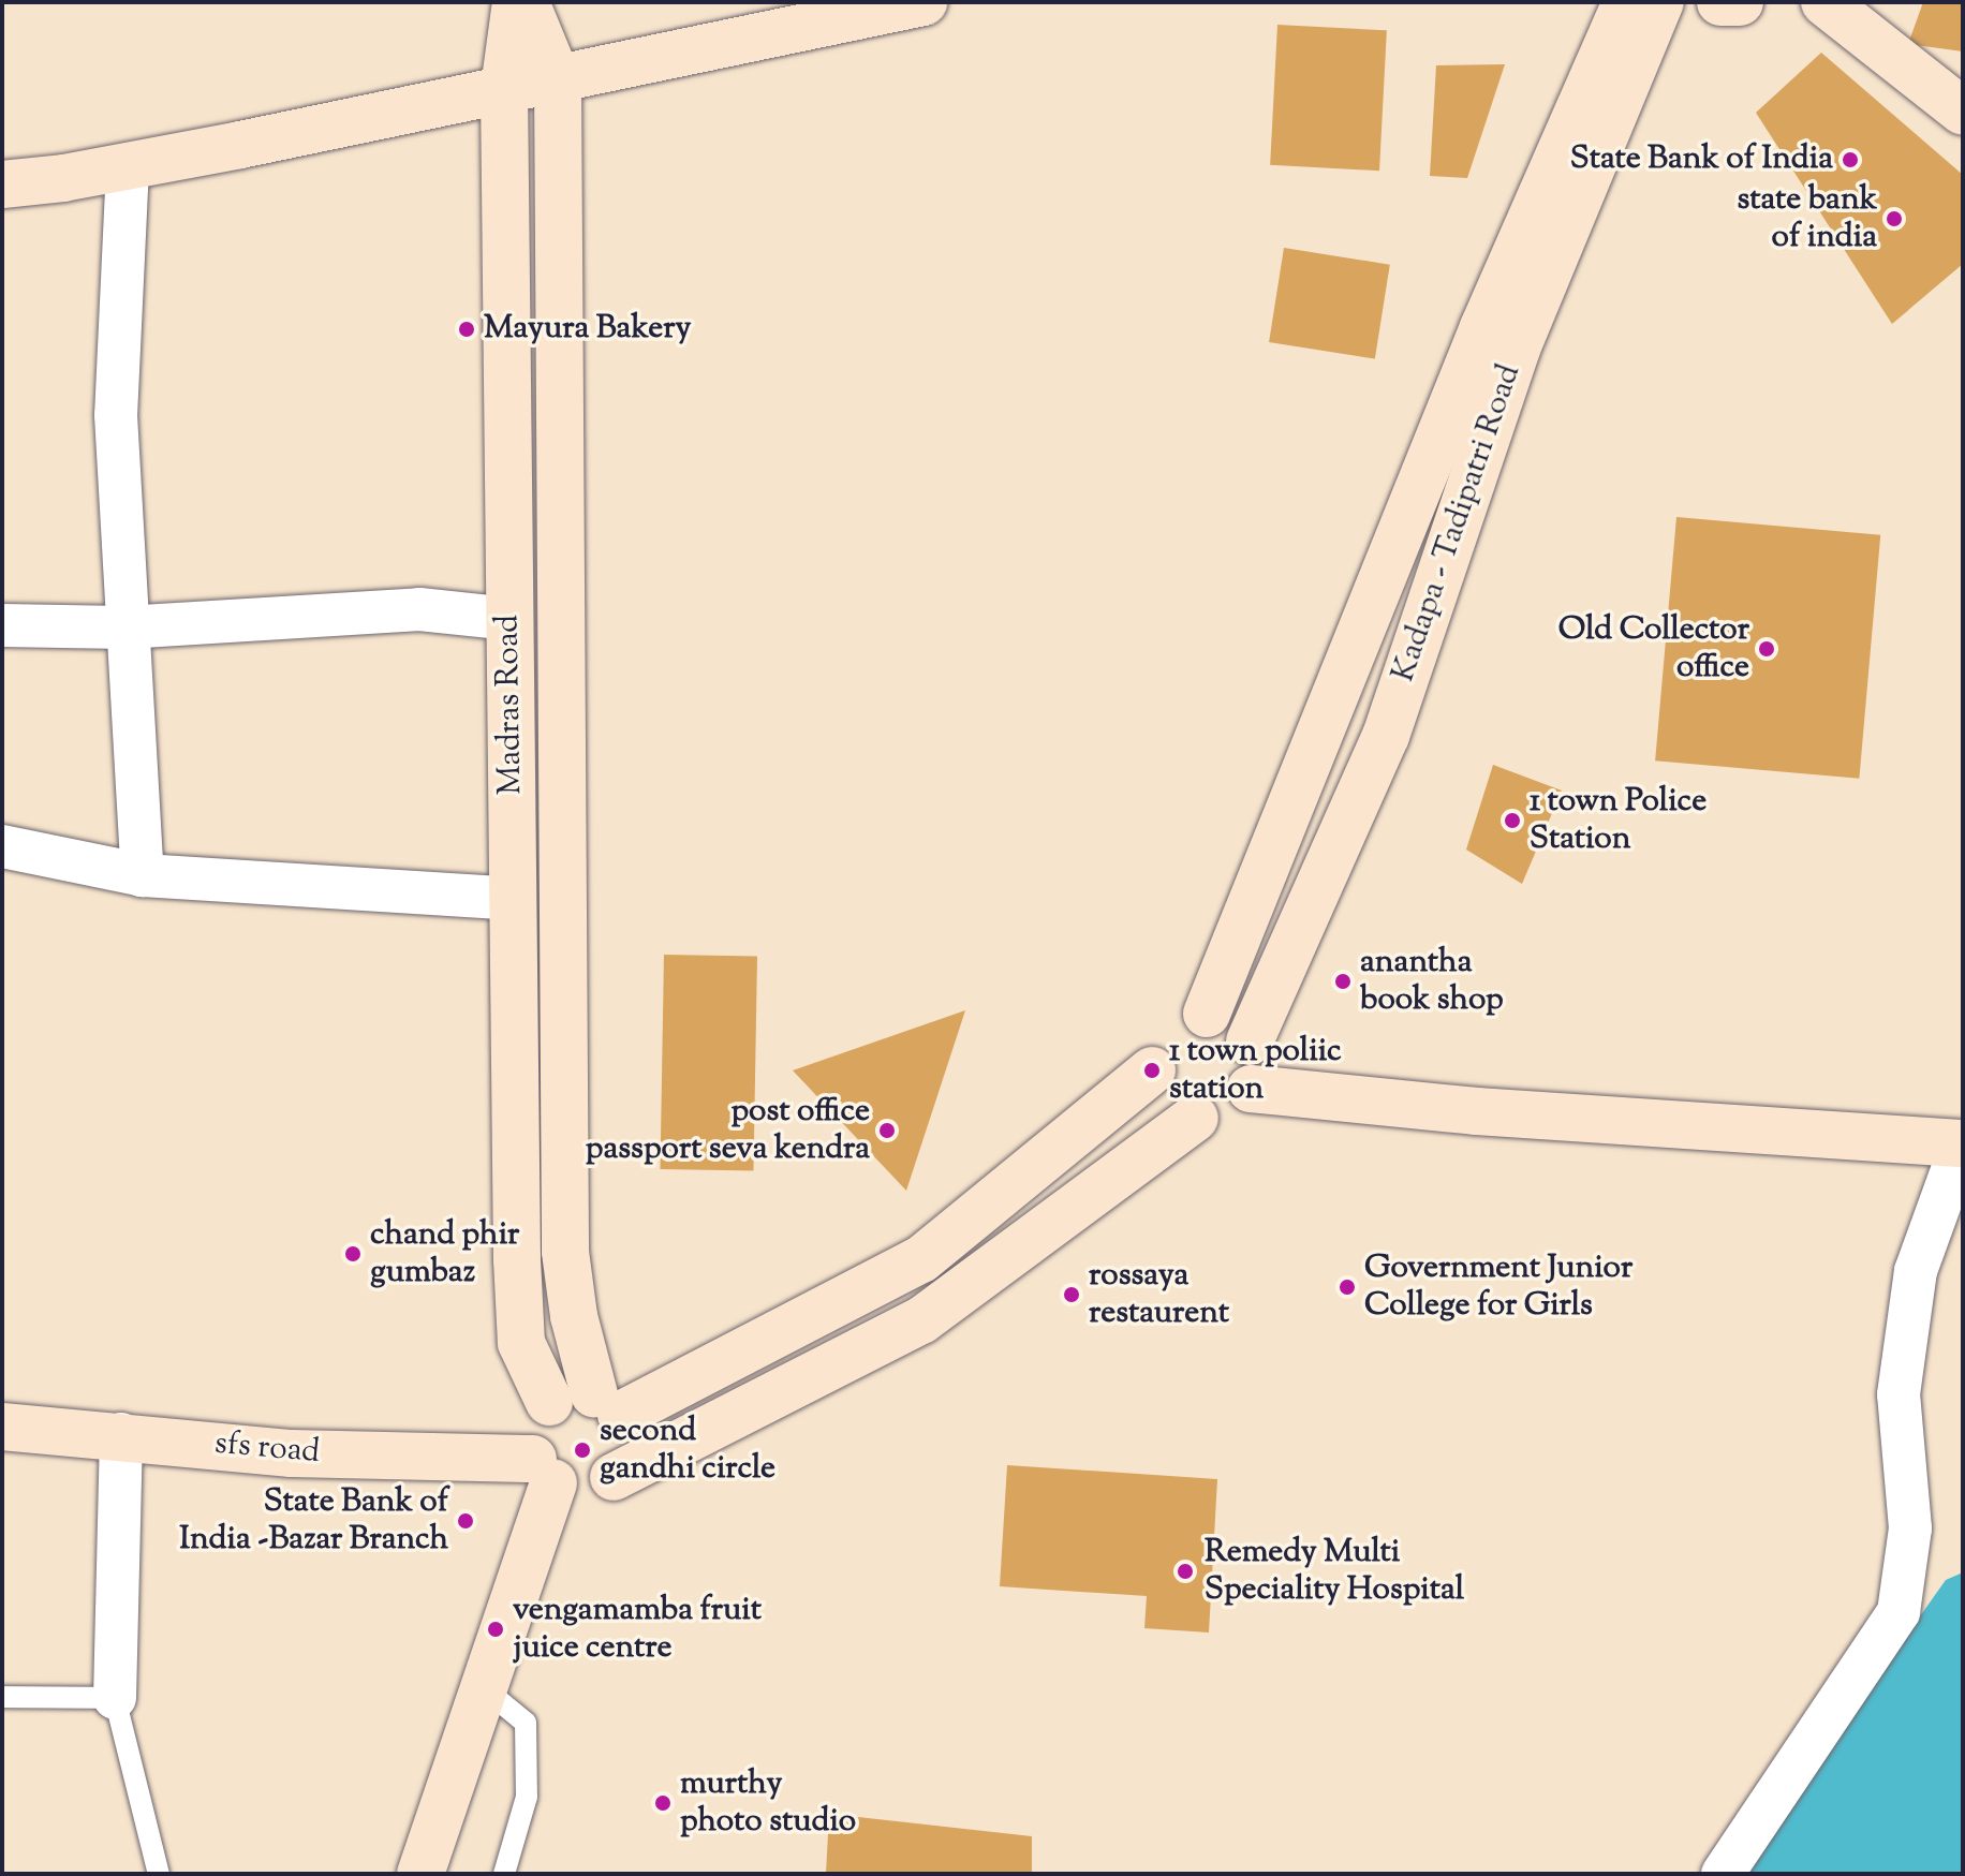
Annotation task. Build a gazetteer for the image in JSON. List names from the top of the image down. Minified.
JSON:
{"streets":{"main road":["Kadapa - Tadipatri Road","Madras Road","sfs road"]},"crossings":[["Madras Road","sfs road"]],"places":["State Bank of India","state bank of india","Mayura Bakery","Old Collector office","1 town Police Station","anantha book shop","1 town poliic station","post office passport seva kendra","chand phir gumbaz","Government Junior College for Girls","rossaya restaurent","second gandhi circle","State Bank of India -Bazar Branch","Remedy Multi Speciality Hospital","vengamamba fruit juice centre","murthy photo studio"]}
